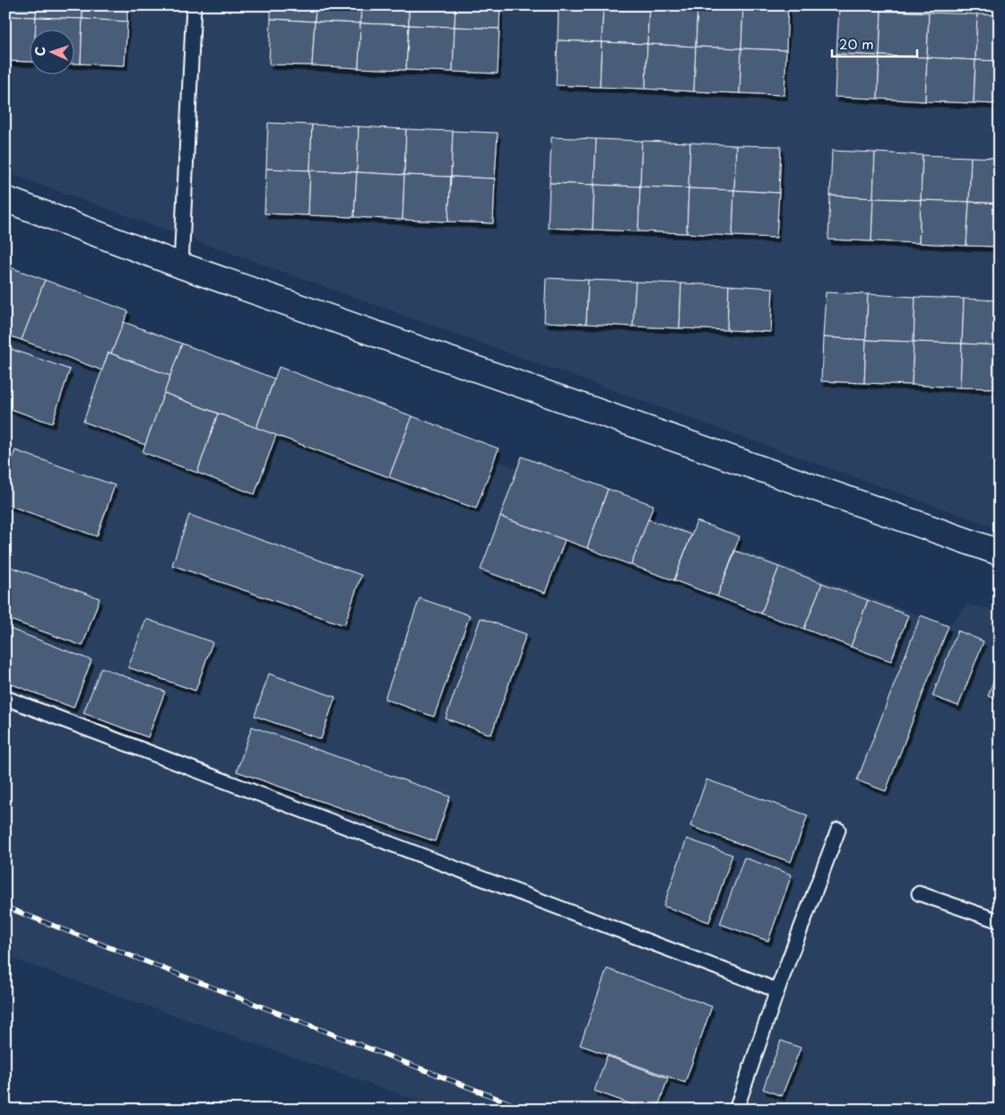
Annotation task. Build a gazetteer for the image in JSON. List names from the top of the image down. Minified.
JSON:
{"scale_bar":"20 m","north":"left"}
